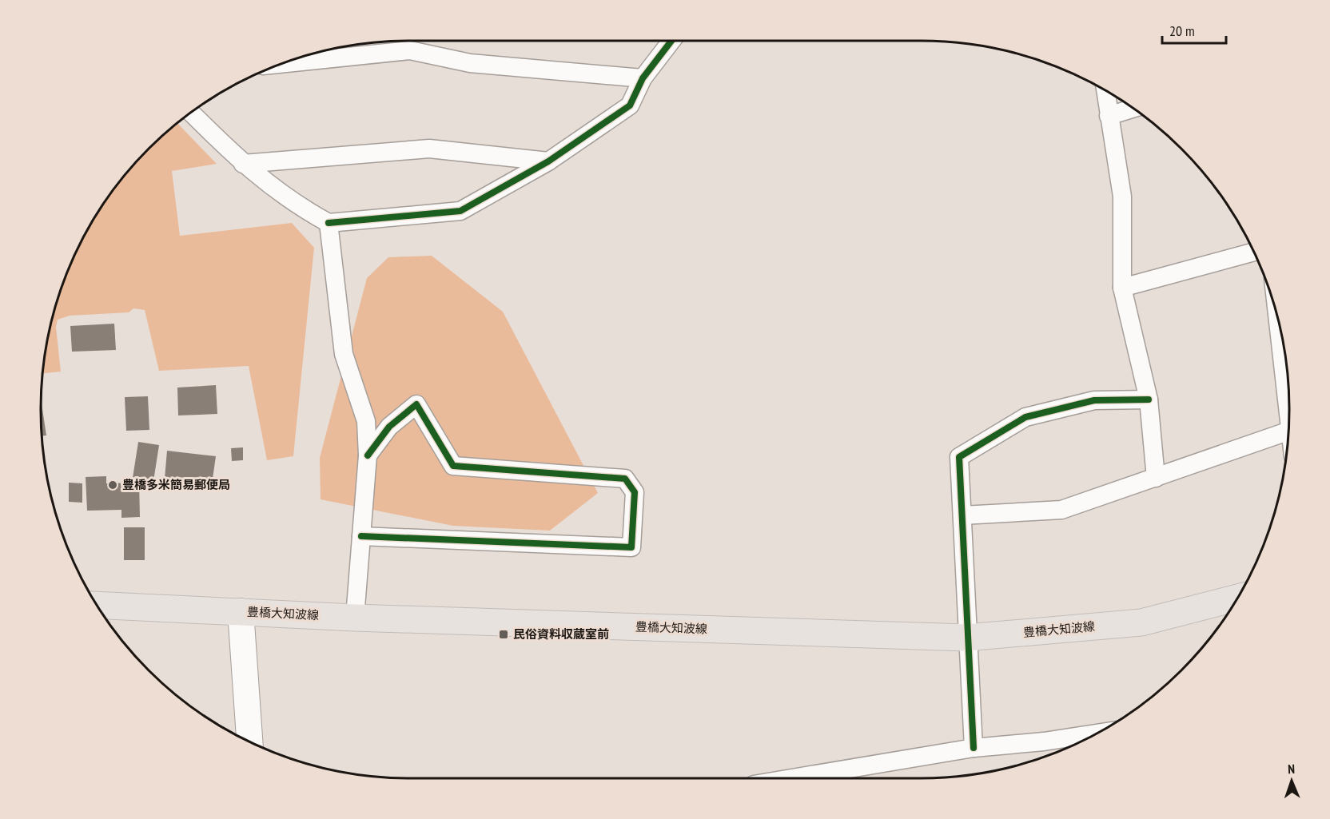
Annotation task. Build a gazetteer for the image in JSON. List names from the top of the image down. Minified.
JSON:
{"streets":{"main road":["豊橋大知波線"]},"places":{"other":["豊橋多米簡易郵便局"],"transit":["民俗資料収蔵室前"]},"scale_bar":"20 m","north":"top"}
